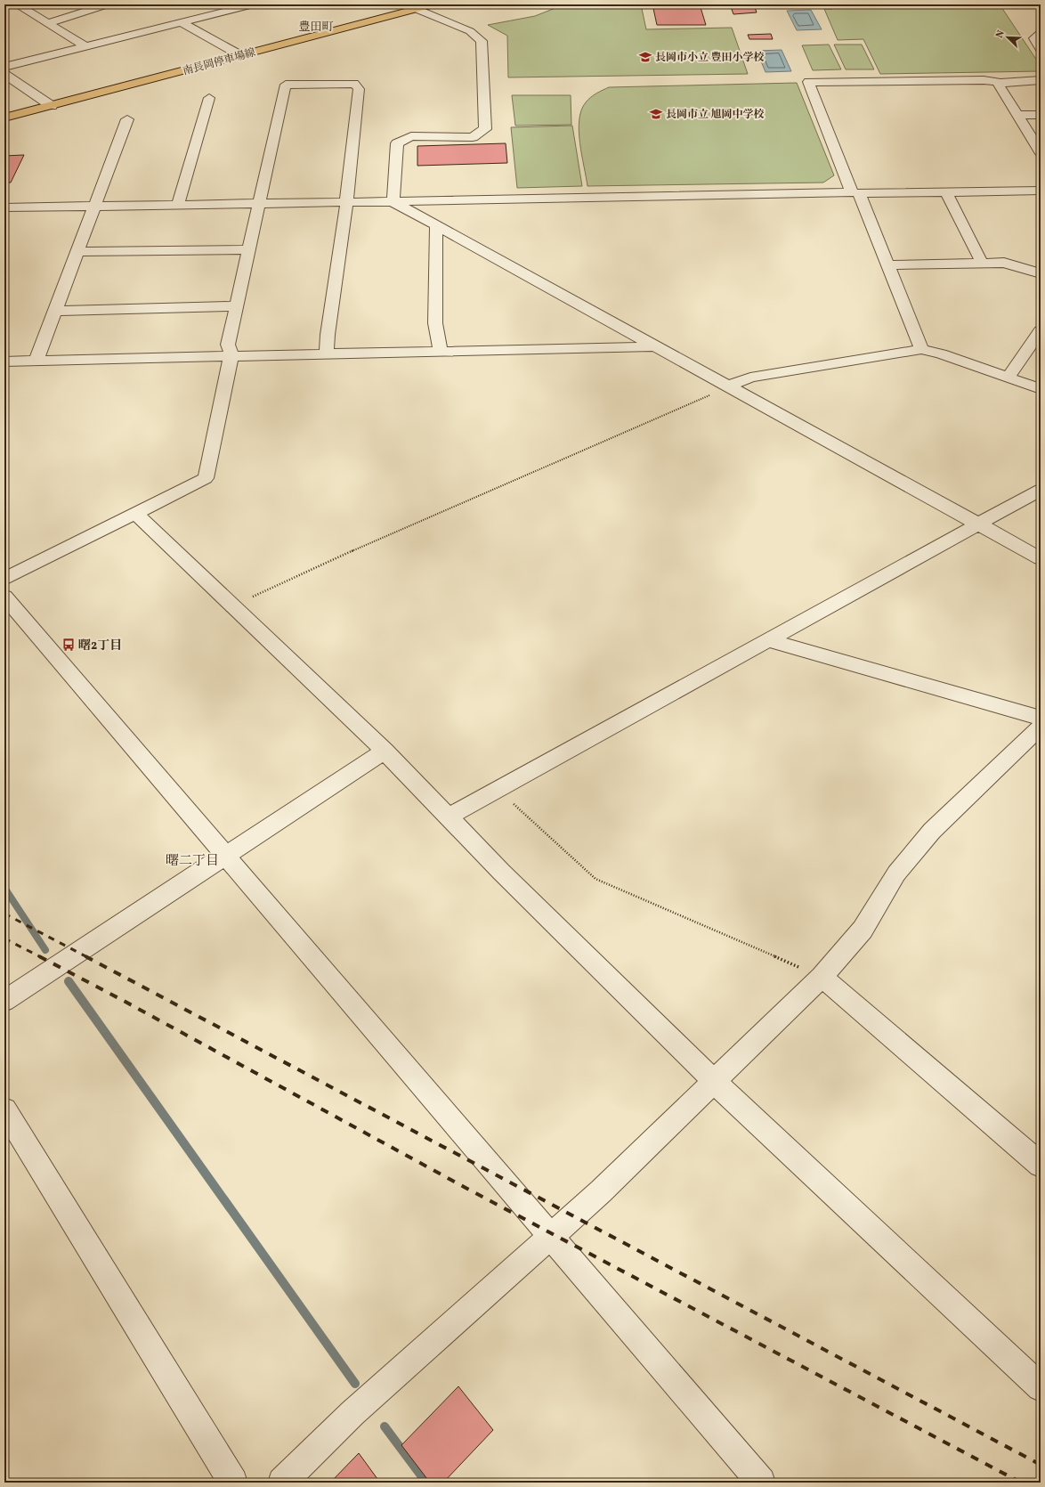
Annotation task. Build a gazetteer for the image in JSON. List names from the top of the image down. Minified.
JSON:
{"streets":{"main road":["南長岡停車場線"]},"districts":["豊田町","曙二丁目"],"places":{"school or university":["長岡市小立 豊田小学校","長岡市立 旭岡中学校"],"bus stop":["曙2丁目"]},"north":"top left"}
